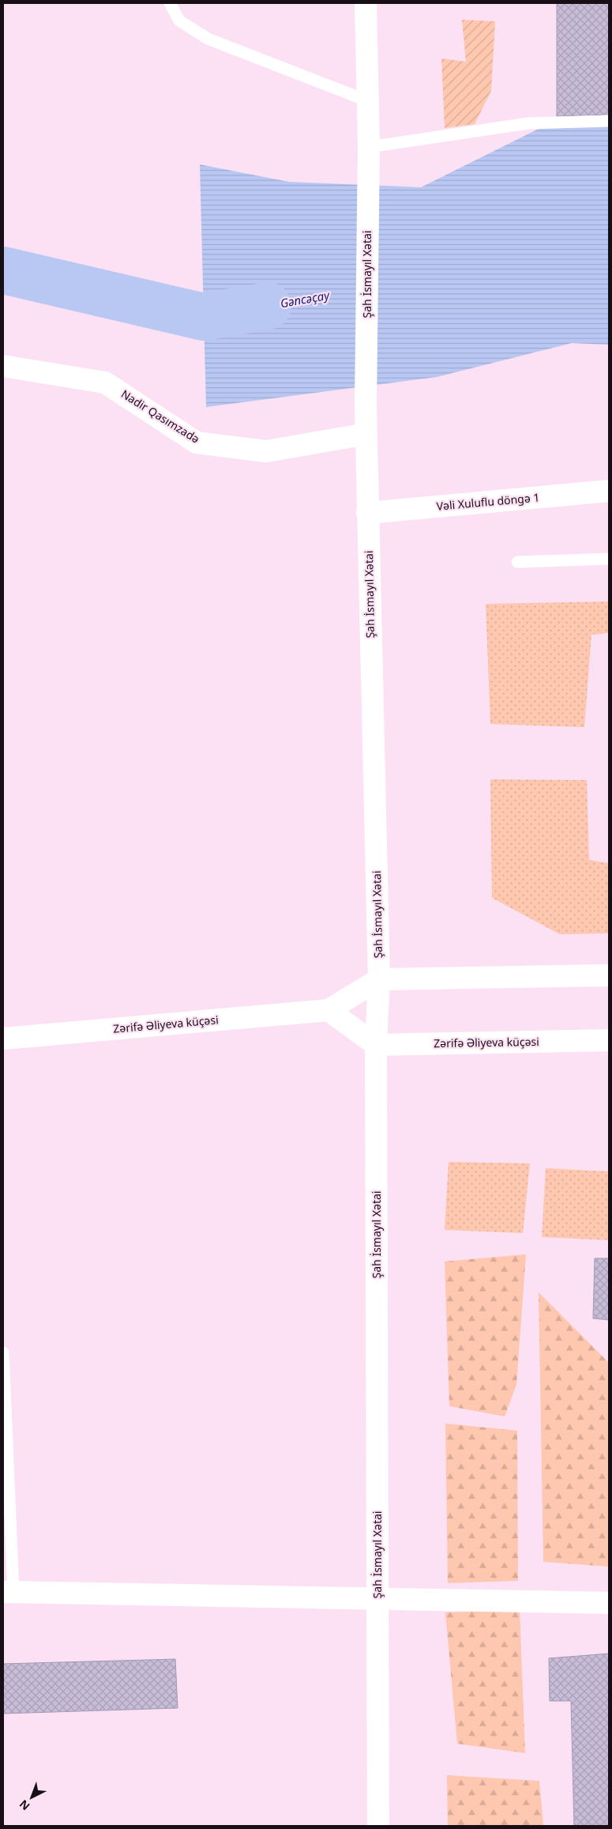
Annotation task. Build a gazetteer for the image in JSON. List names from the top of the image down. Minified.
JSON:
{"streets":{"street":["Şah İsmayıl Xətai","Nadir Qasımzadə","Vəli Xuluflu döngə 1","Zərifə Əliyeva küçəsi"]},"crossings":[["Şah İsmayıl Xətai","Nadir Qasımzadə"],["Şah İsmayıl Xətai","Vəli Xuluflu döngə 1"],["Şah İsmayıl Xətai","Zərifə Əliyeva küçəsi"]],"water":["Gəncəçay"],"north":"bottom left"}
